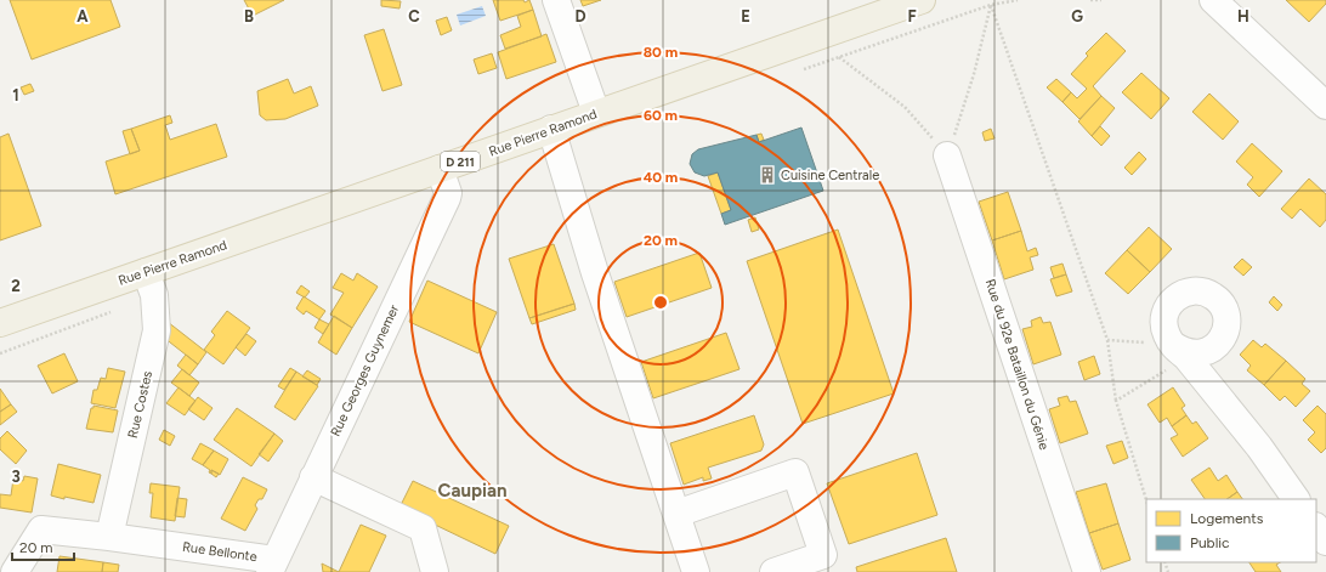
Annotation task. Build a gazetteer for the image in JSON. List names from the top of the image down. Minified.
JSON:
{"streets":{"main road":["Rue Pierre Ramond","D 211"],"street":["Rue du 92e Bataillon du Génie","Rue Georges Guynemer","Rue Costes","Rue Bellonte"]},"crossings":[["Rue Pierre Ramond","Rue Georges Guynemer"],["Rue Pierre Ramond","Rue Costes"],["Rue Georges Guynemer","Rue Bellonte"],["Rue Costes","Rue Bellonte"]],"districts":["Caupian"],"places":{"building":["Cuisine Centrale"]},"legend":["Logements","Public"],"scale_bar":"20 m","grid":{"columns":["A","B","C","D","E","F","G","H"],"rows":["1","2","3"]},"rings":["80 m","60 m","40 m","20 m"]}
